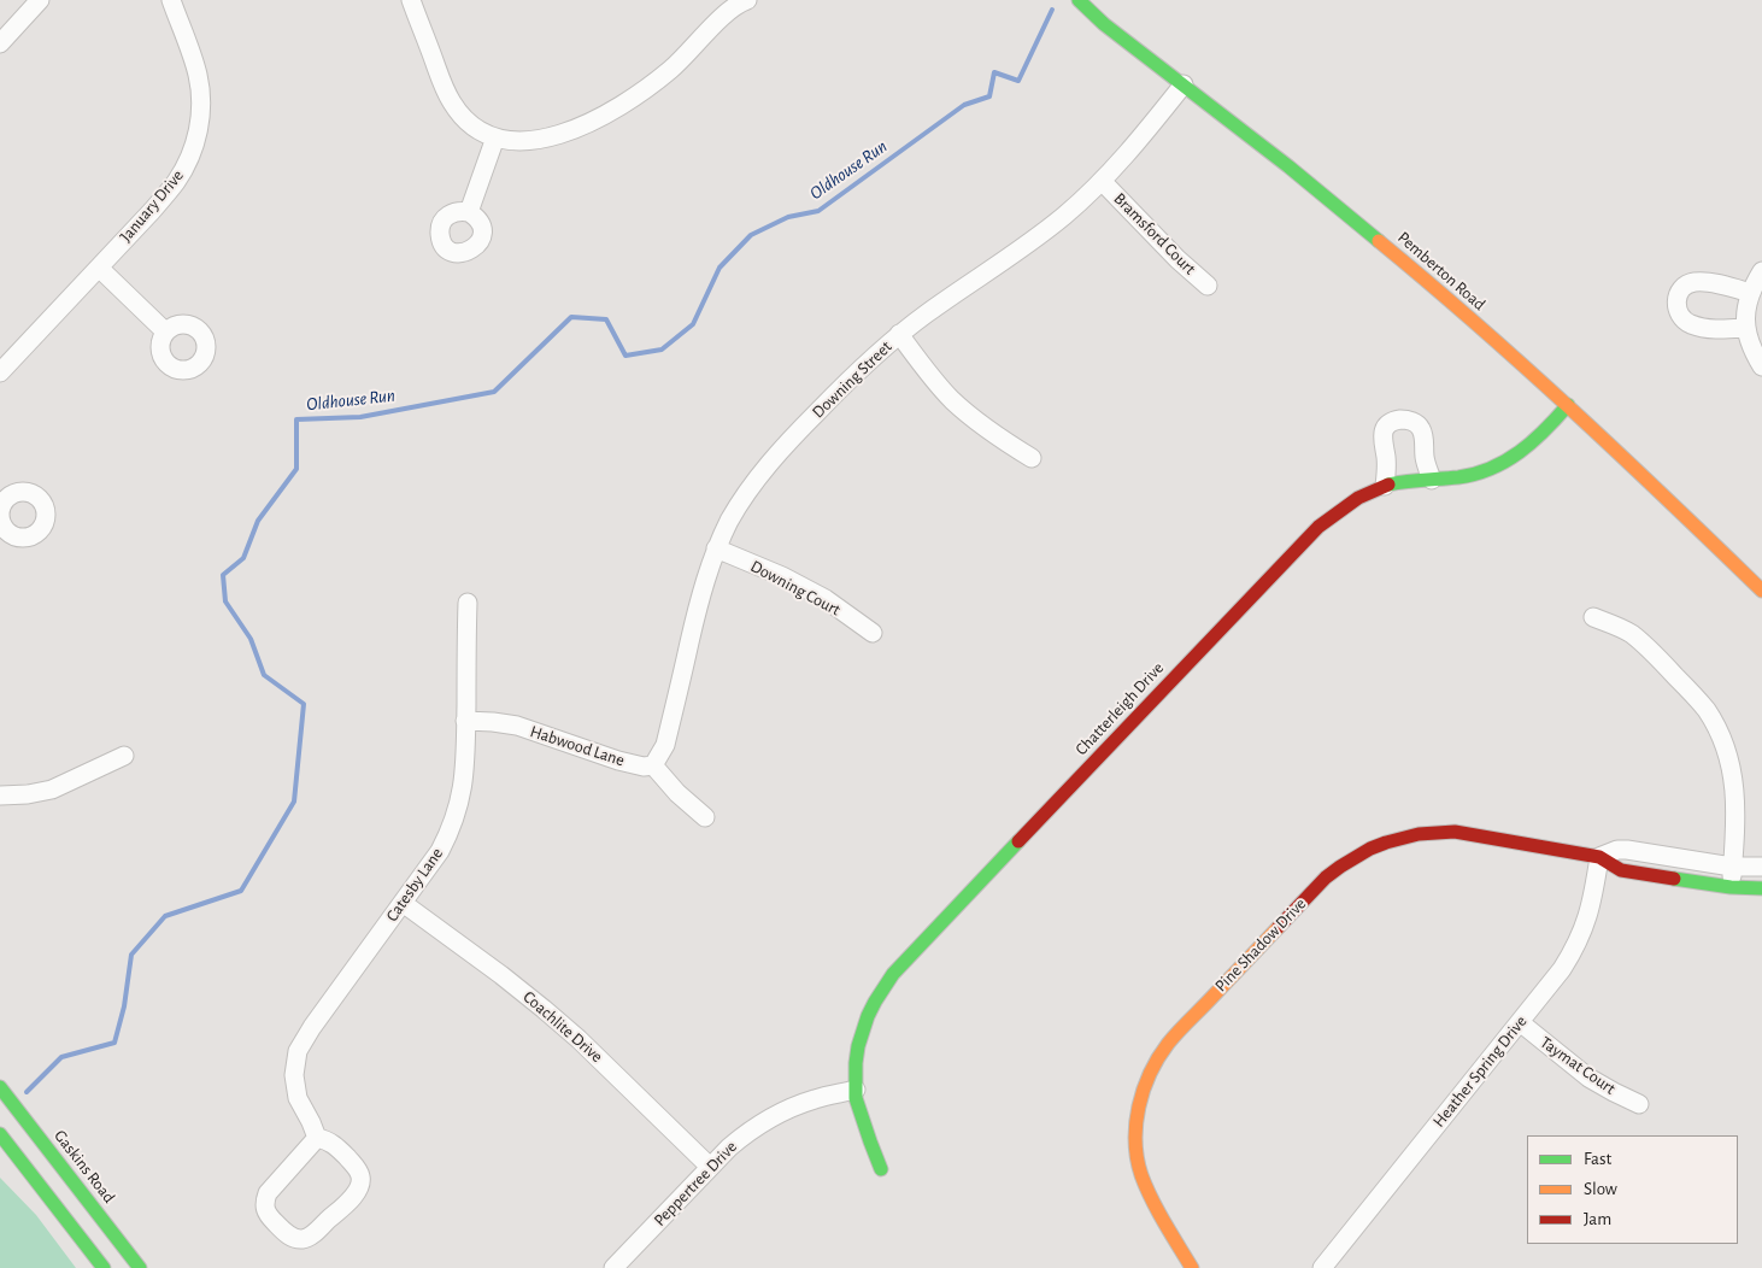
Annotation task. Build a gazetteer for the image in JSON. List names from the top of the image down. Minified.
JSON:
{"streets":{"street":["January Drive","Bramsford Court","Pemberton Road","Downing Street","Downing Court","Chatterleigh Drive","Habwood Lane","Catesby Lane","Pine Shadow Drive","Coachlite Drive","Taymat Court","Heather Spring Drive","Gaskins Road","Peppertree Drive"]},"crossings":[["Bramsford Court","Downing Street"],["Pemberton Road","Downing Street"],["Pemberton Road","Chatterleigh Drive"],["Downing Street","Downing Court"],["Downing Street","Habwood Lane"],["Chatterleigh Drive","Peppertree Drive"],["Habwood Lane","Catesby Lane"],["Catesby Lane","Coachlite Drive"],["Pine Shadow Drive","Heather Spring Drive"],["Coachlite Drive","Peppertree Drive"],["Taymat Court","Heather Spring Drive"]],"water":["Oldhouse Run"],"legend":["Fast","Slow","Jam"]}
